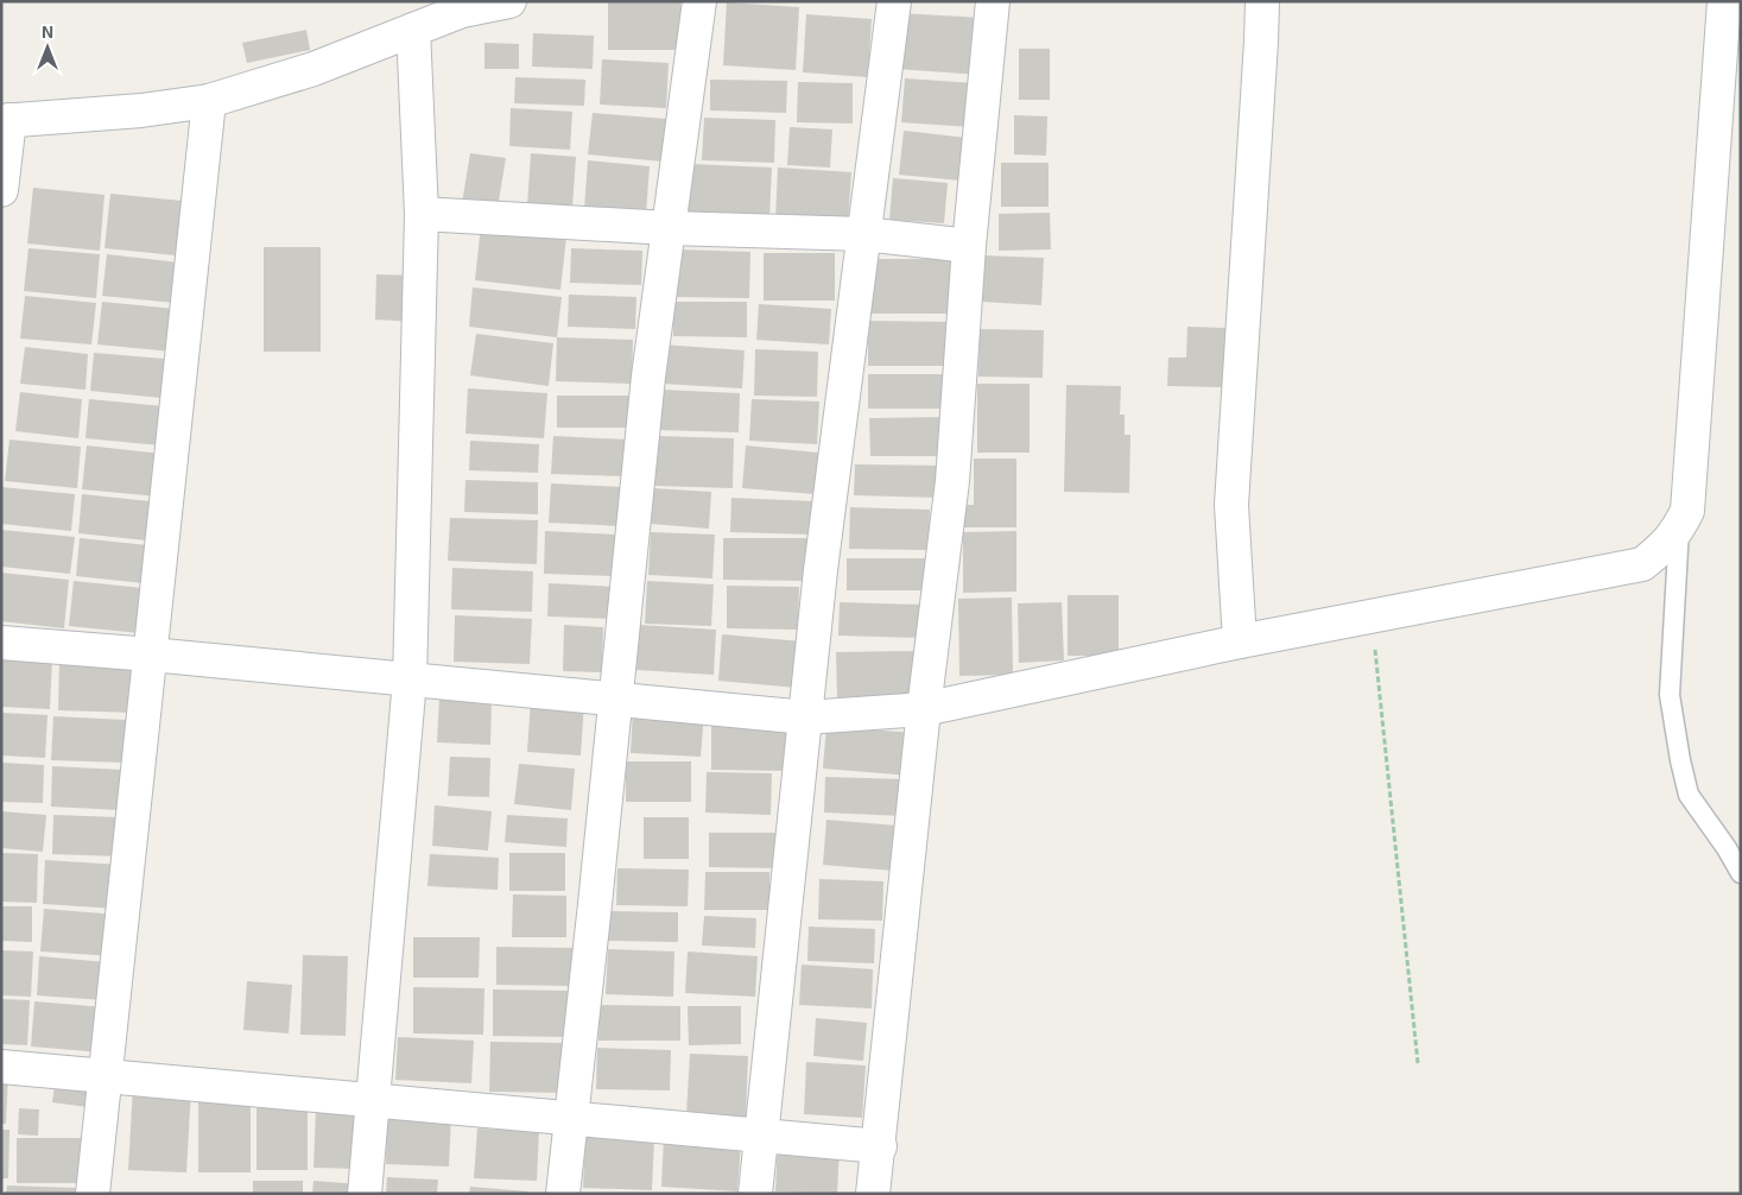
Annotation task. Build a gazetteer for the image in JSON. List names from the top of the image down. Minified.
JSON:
{"north":"top"}
